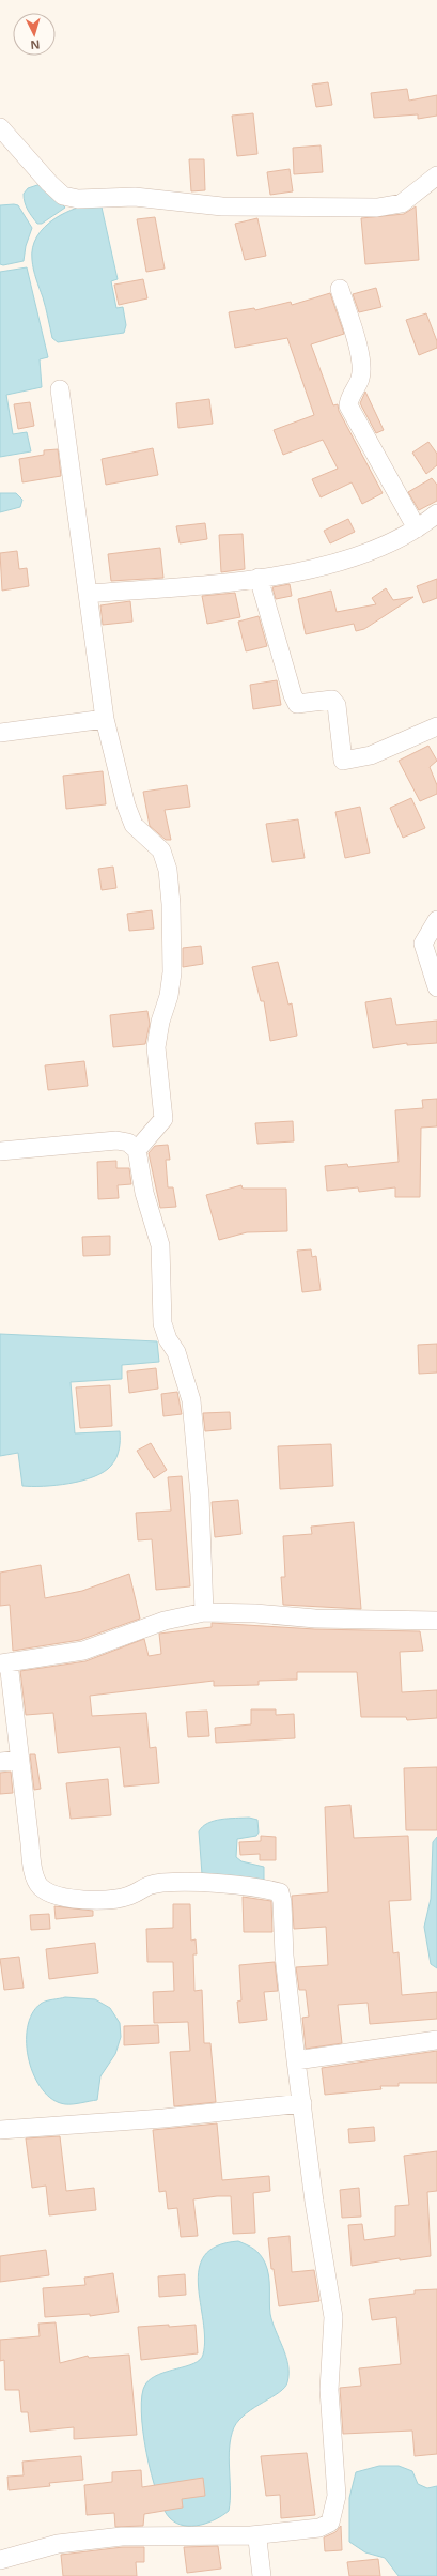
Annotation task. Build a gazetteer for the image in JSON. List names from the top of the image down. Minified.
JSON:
{"north":"bottom"}
